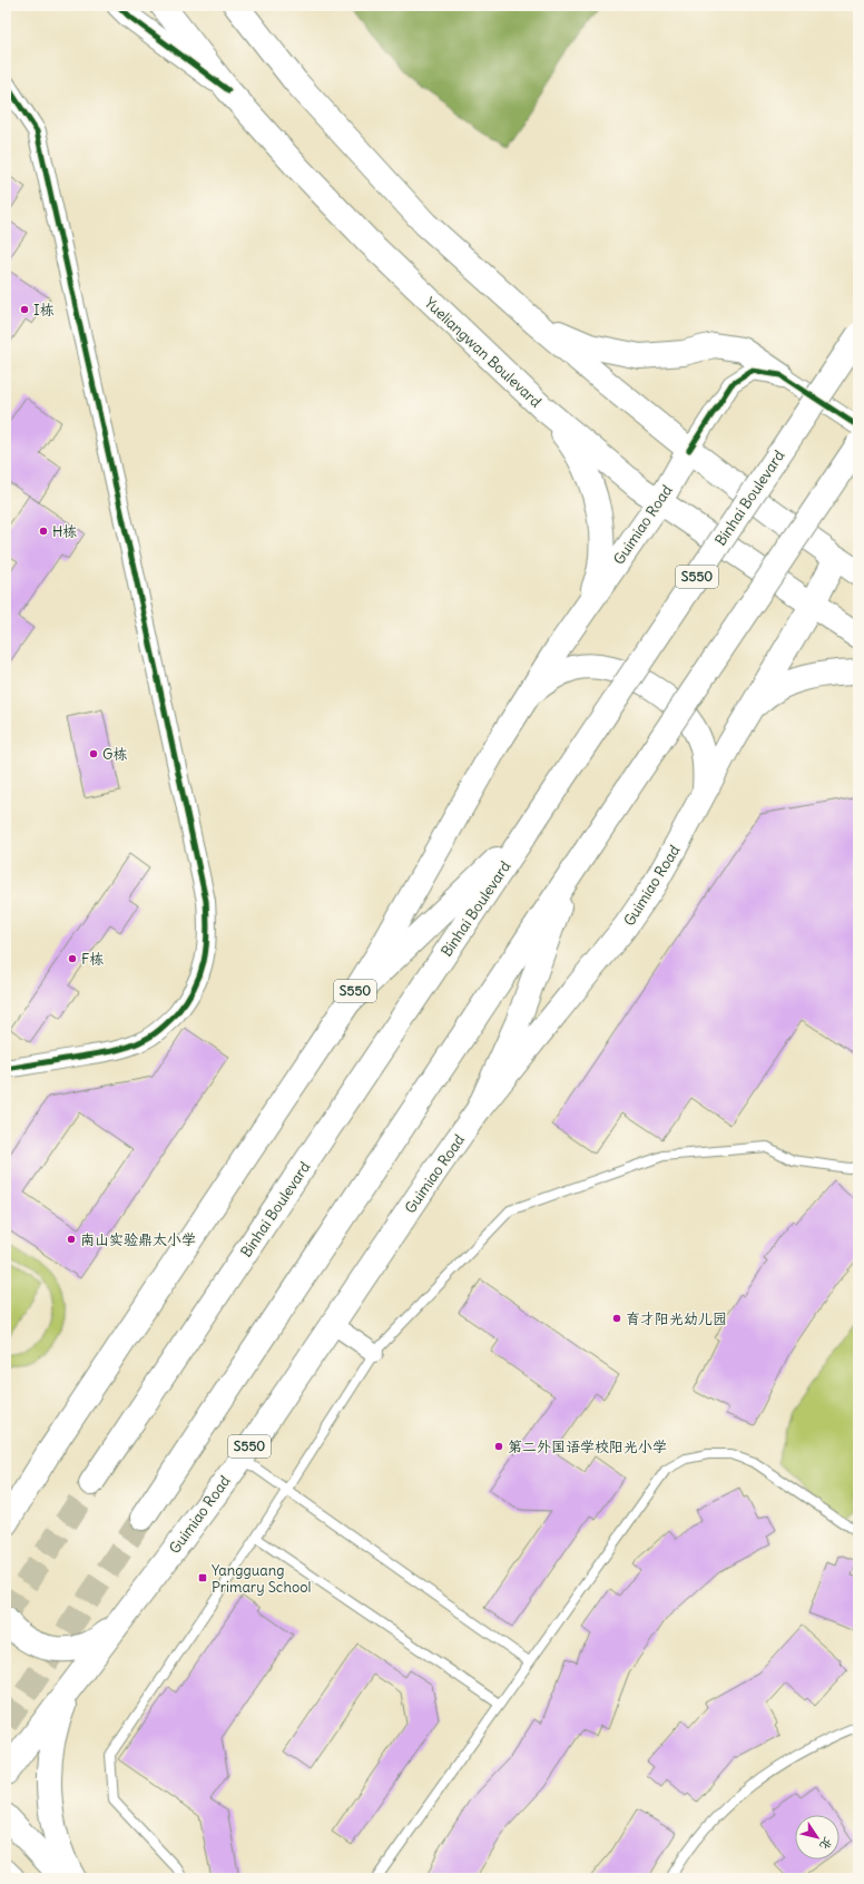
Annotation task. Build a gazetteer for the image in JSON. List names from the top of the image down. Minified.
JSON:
{"streets":{"main road":["Yueliangwan Boulevard","Binhai Boulevard","Guimiao Road","S550"]},"crossings":[["Yueliangwan Boulevard","Guimiao Road"]],"places":{"other":["I栋","H栋","G栋","F栋","南山实验鼎太小学","育才阳光幼儿园","第二外国语学校阳光小学"],"transit":["Yangguang Primary School"]},"north":"bottom right"}
